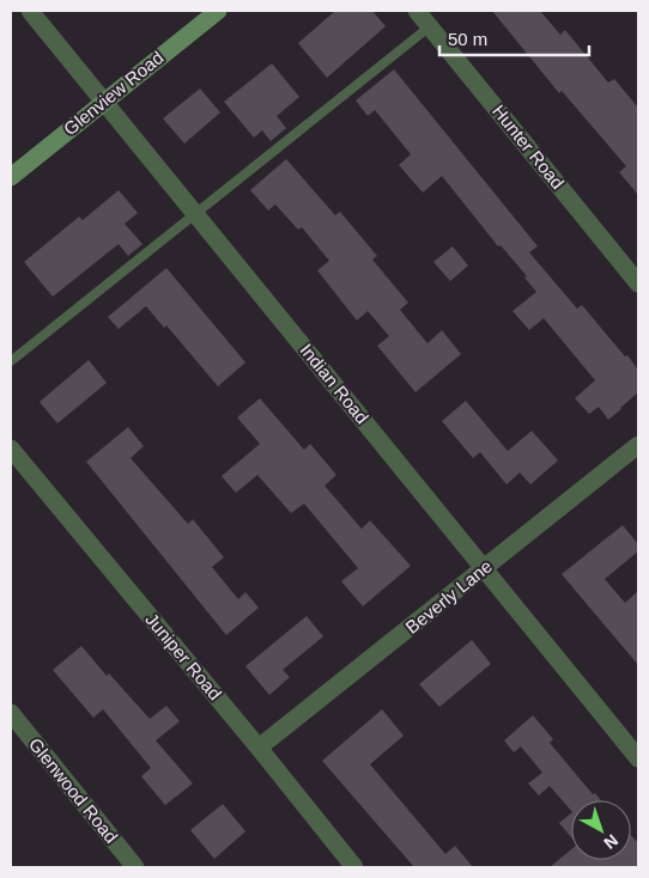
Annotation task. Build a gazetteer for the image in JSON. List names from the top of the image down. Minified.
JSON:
{"streets":{"main road":["Glenview Road"],"street":["Hunter Road","Indian Road","Beverly Lane","Juniper Road","Glenwood Road"]},"crossings":[["Glenview Road","Indian Road"],["Indian Road","Beverly Lane"],["Beverly Lane","Juniper Road"]],"scale_bar":"50 m","north":"bottom right"}
